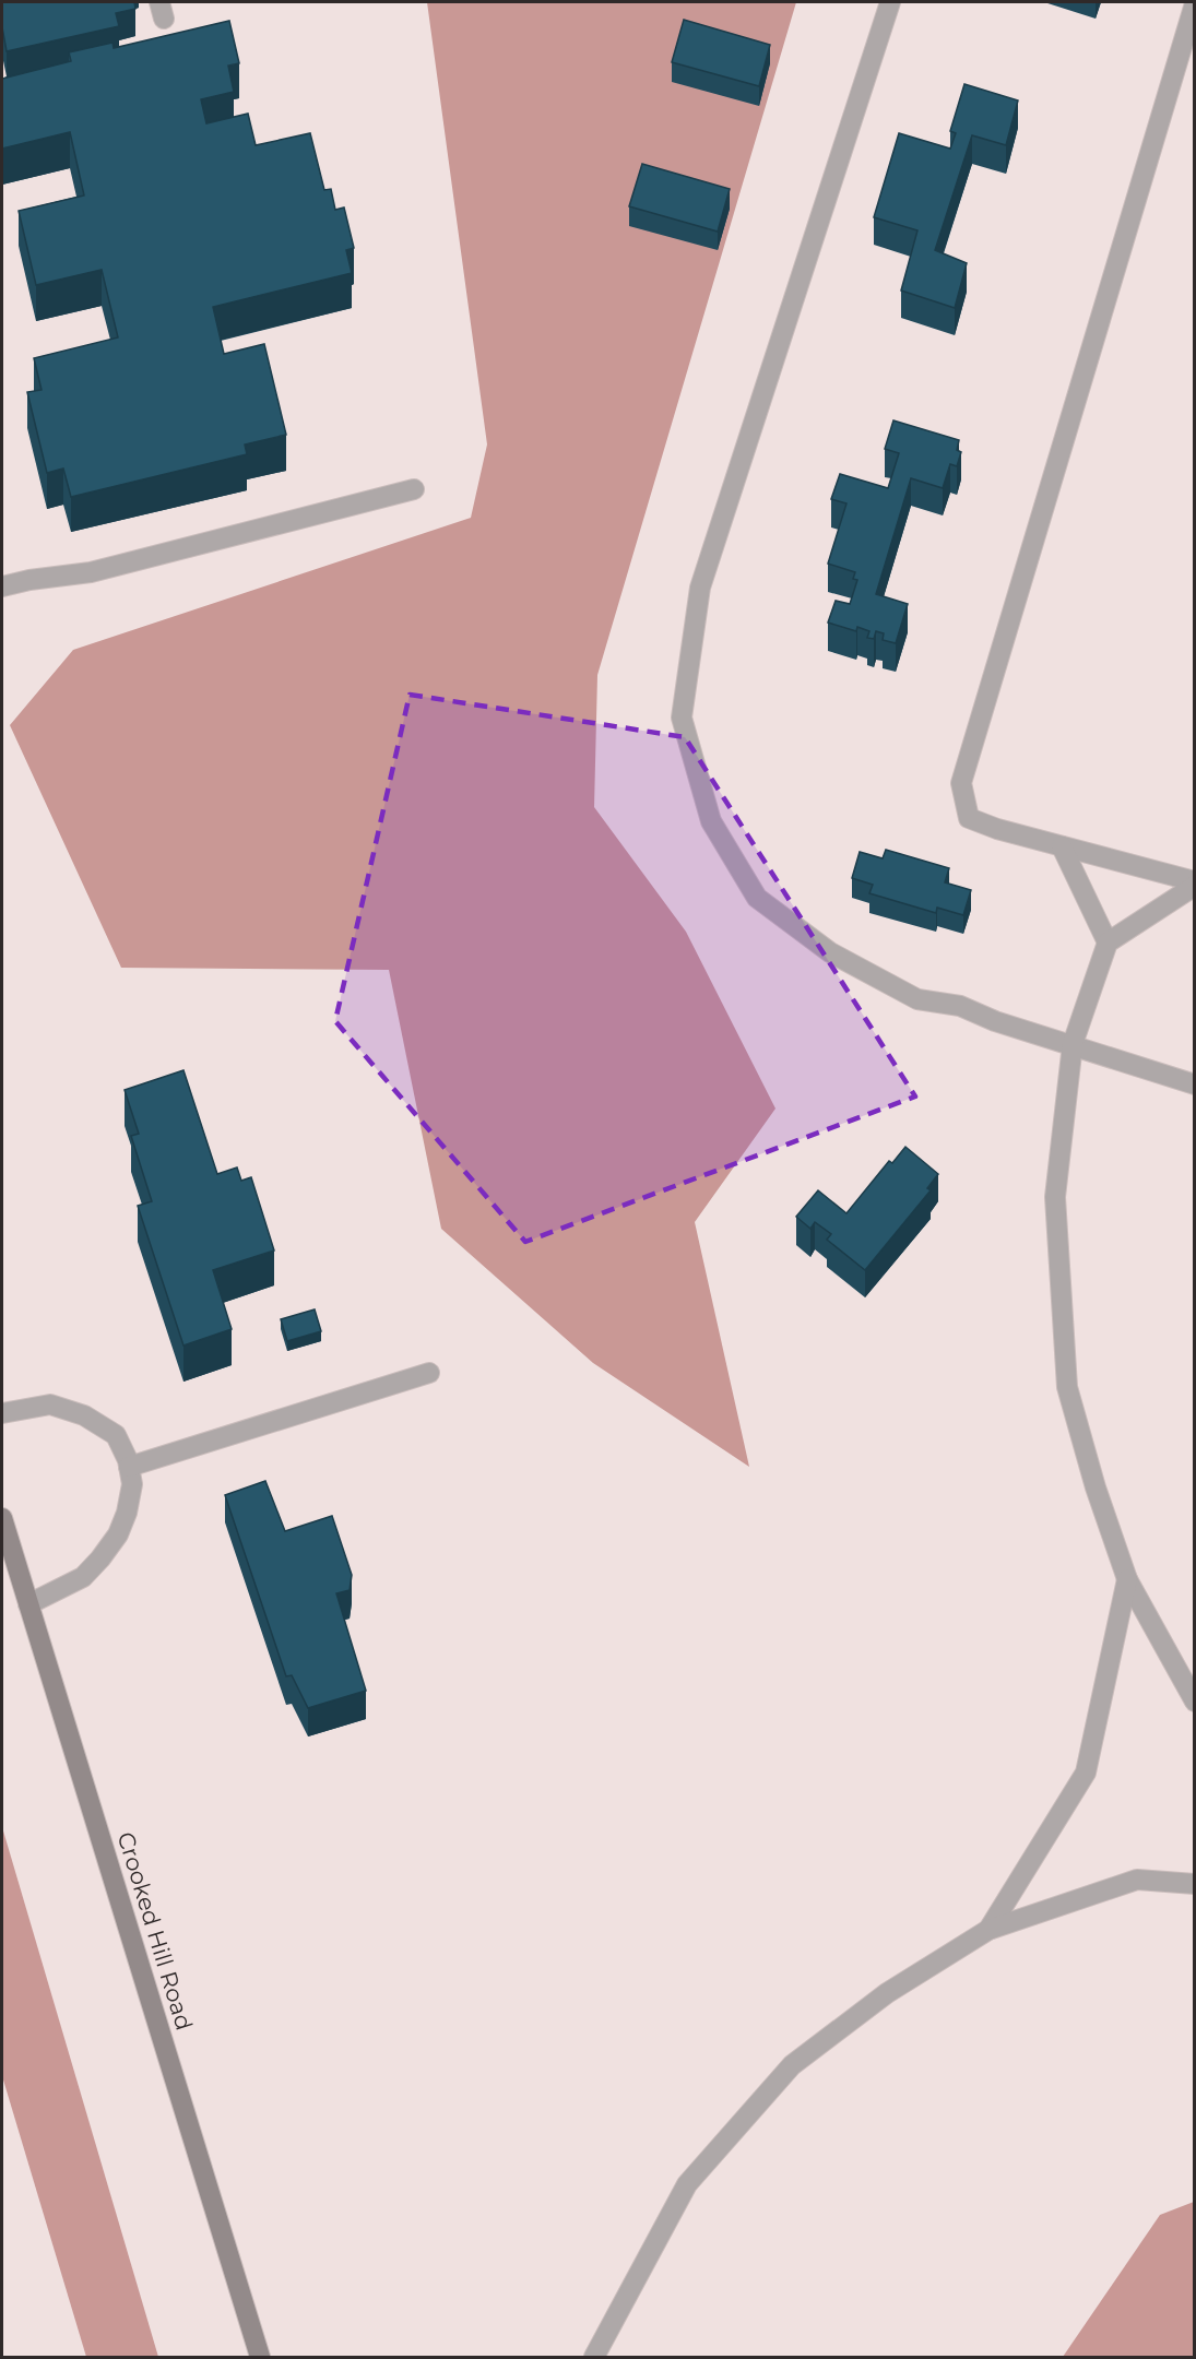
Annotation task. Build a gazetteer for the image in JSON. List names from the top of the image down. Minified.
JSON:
{"streets":{"main road":["Crooked Hill Road"]}}
